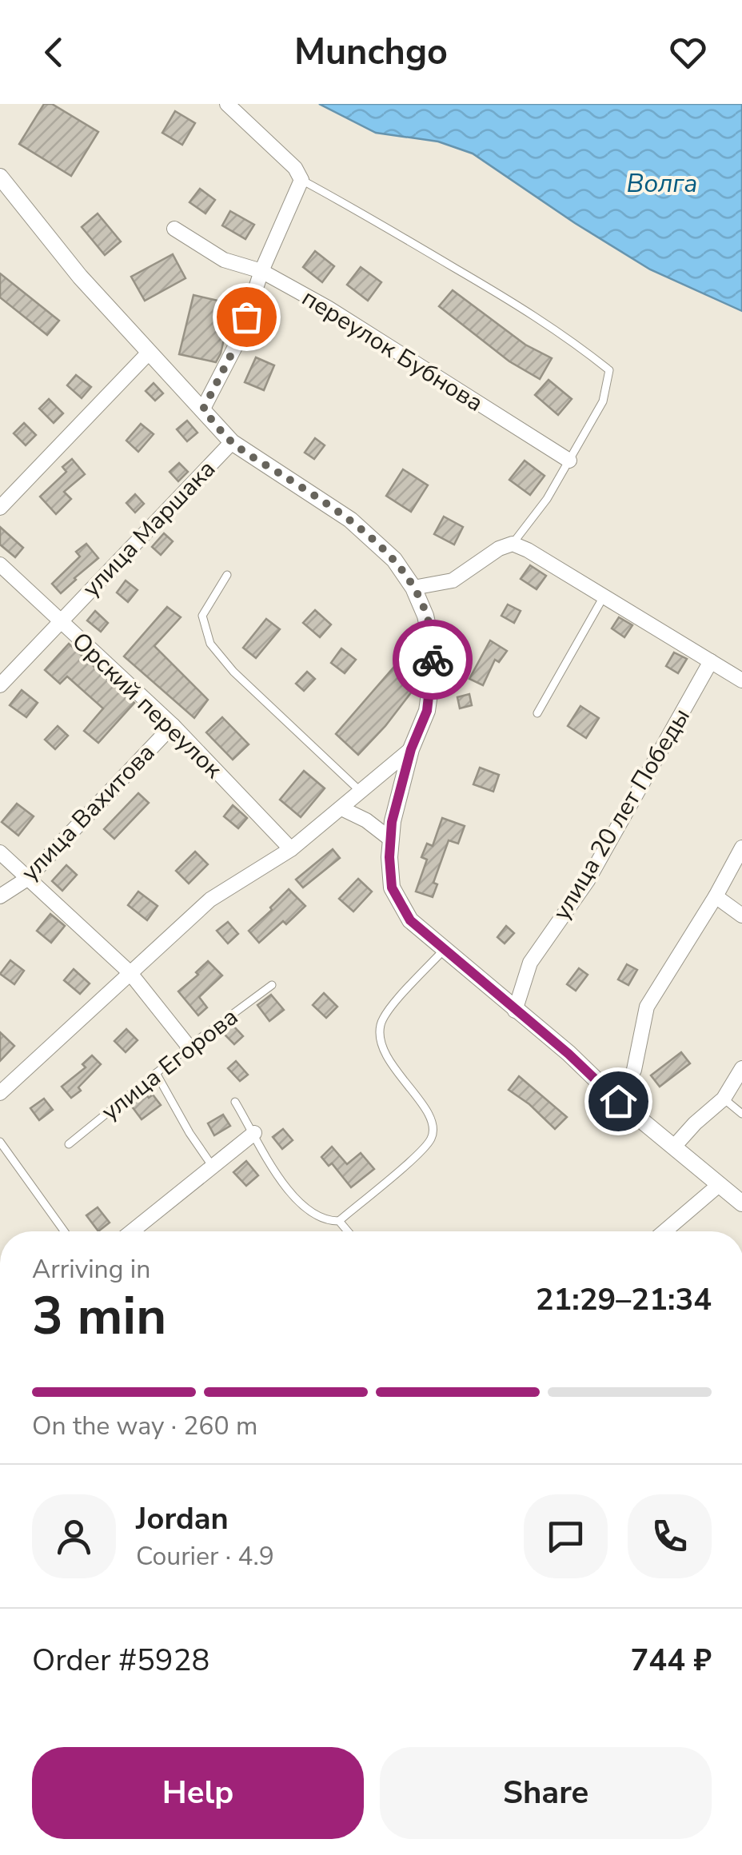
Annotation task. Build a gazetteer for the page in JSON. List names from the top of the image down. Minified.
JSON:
{"streets":{"street":["переулок Бубнова","улица Маршака","Орский переулок","улица Вахитова","улица 20 лет Победы"],"lane":["улица Егорова"]},"crossings":[["улица Маршака","Орский переулок"],["Орский переулок","улица Вахитова"]],"water":["Волга"],"page":{"header":"Munchgo","heading":["3 min","Arriving in","21:29–21:34"],"panel":["Jordan","Courier · 4.9","Order #5928","744 ₽"],"bar":"On the way · 260 m","buttons":["Help","Share"]}}
